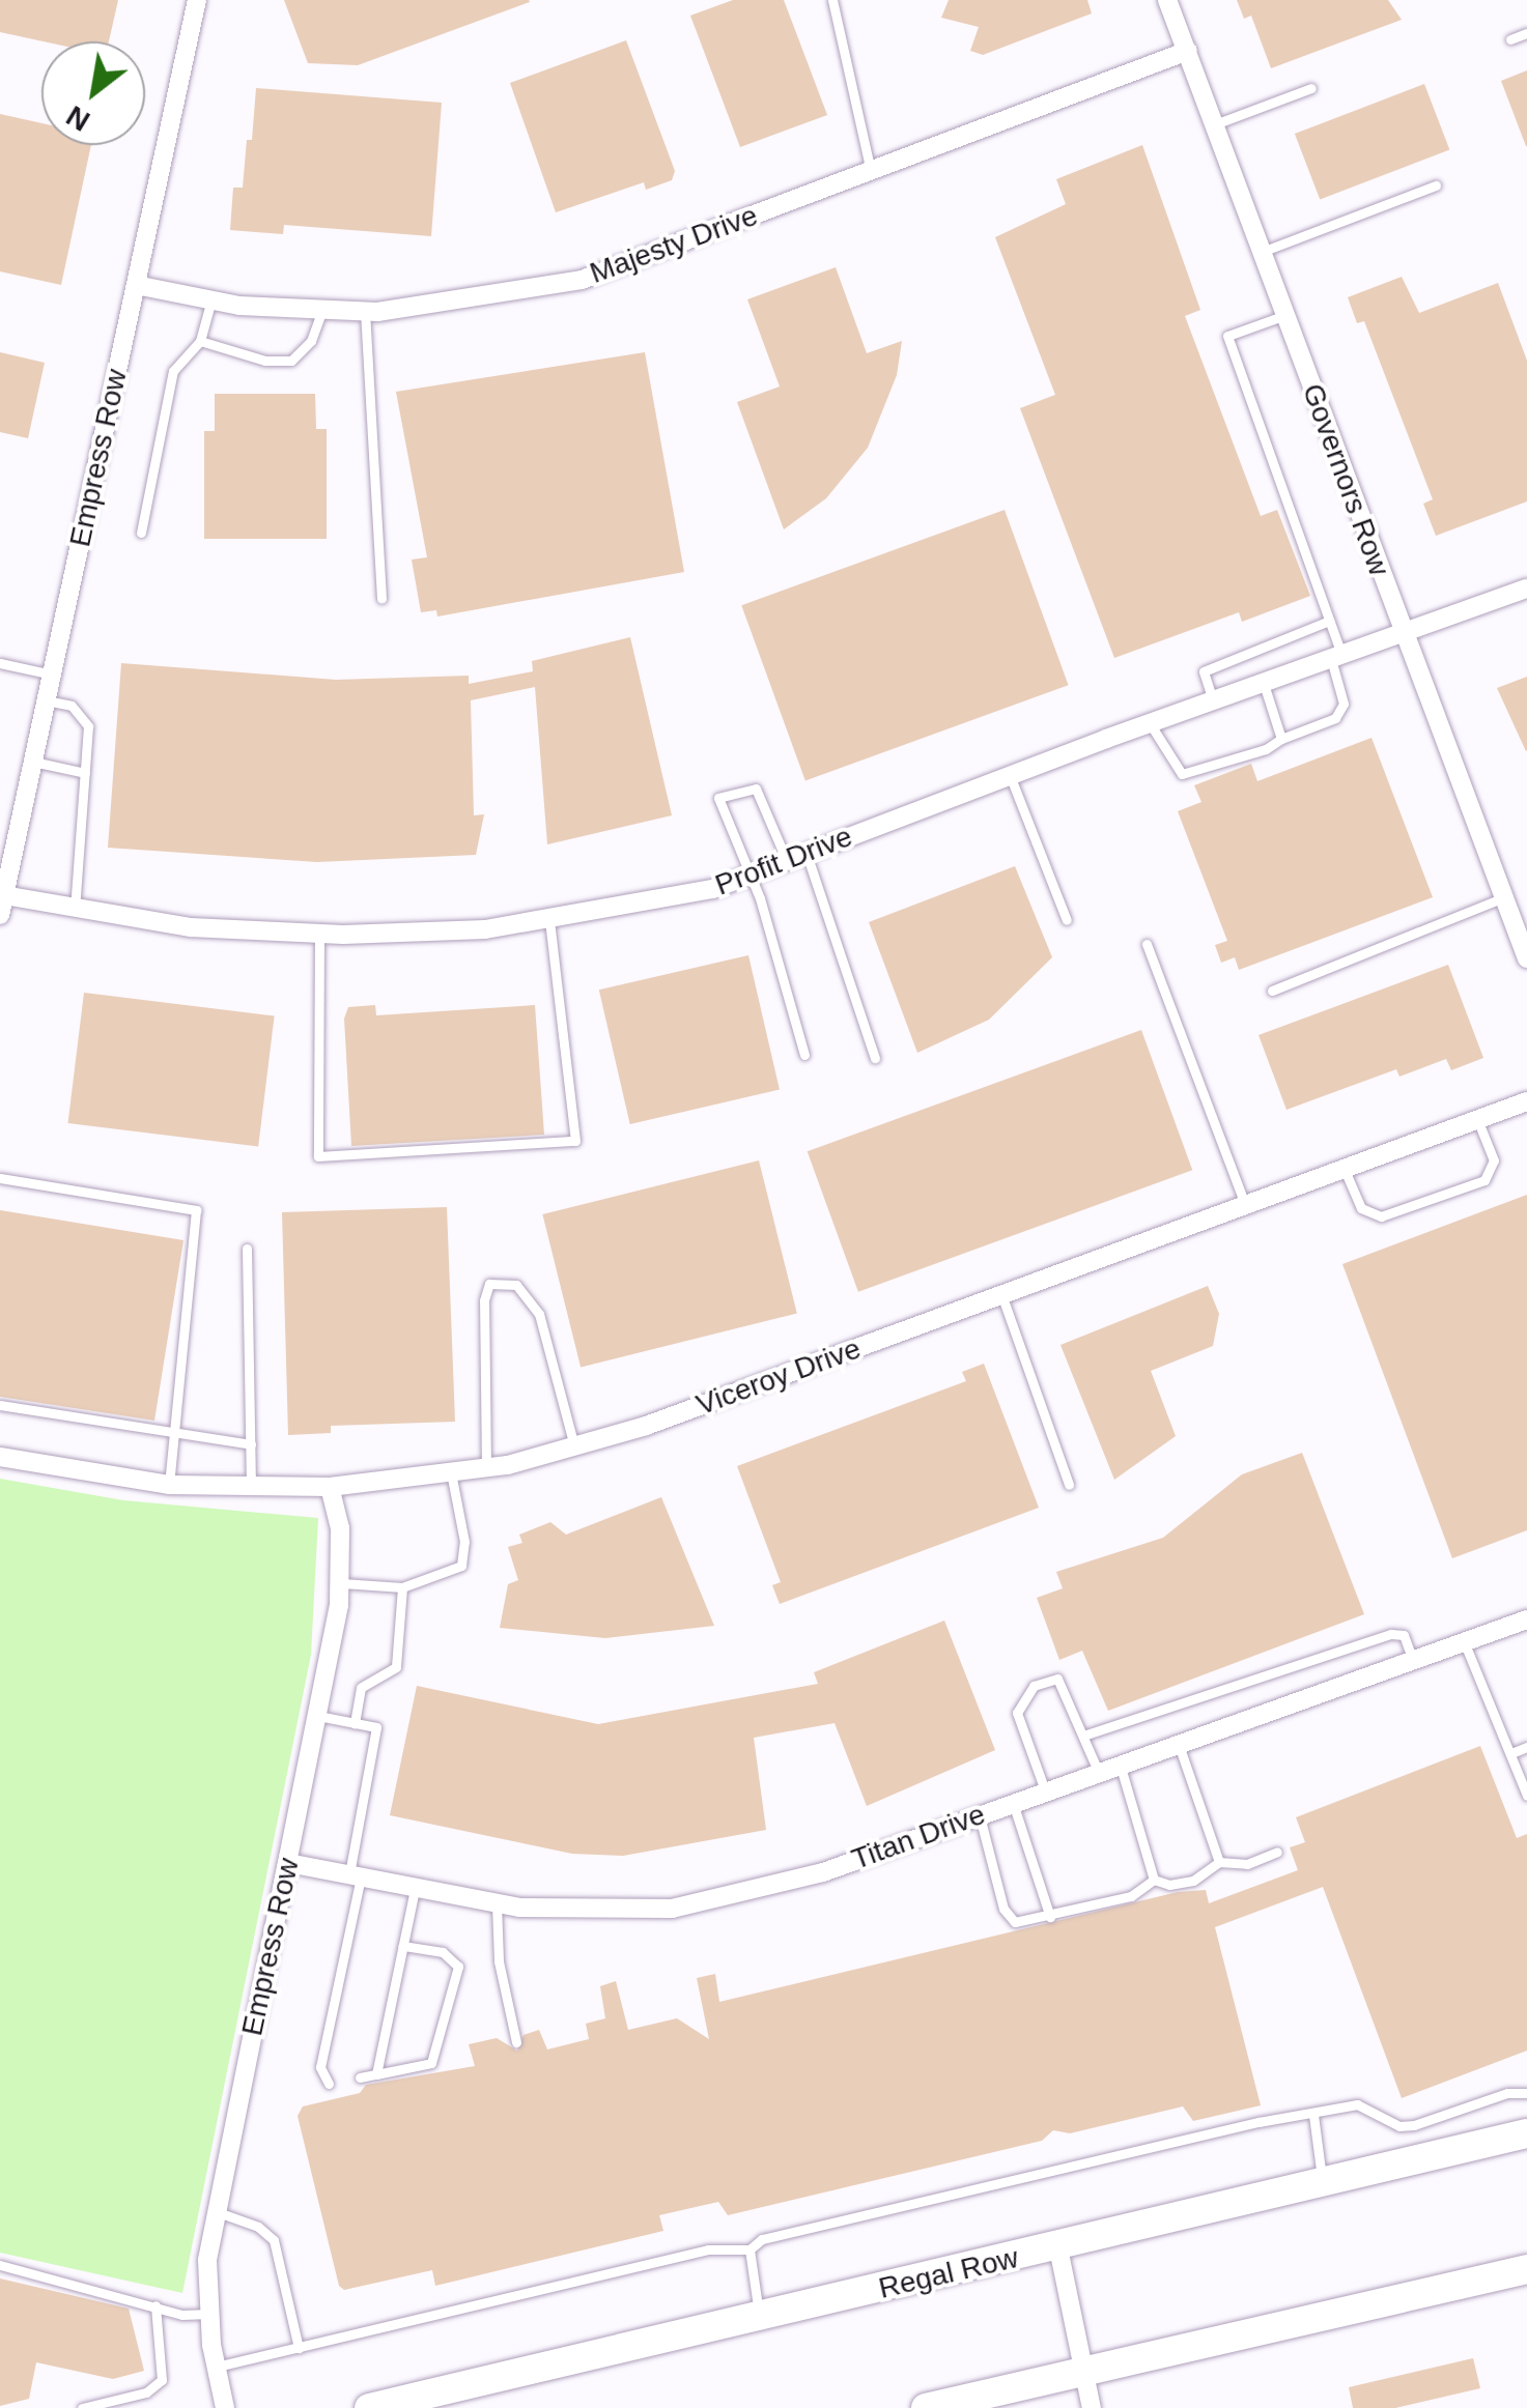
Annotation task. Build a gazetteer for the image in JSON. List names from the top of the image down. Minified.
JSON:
{"streets":{"main road":["Regal Row"],"street":["Majesty Drive","Empress Row","Governors Row","Profit Drive","Viceroy Drive","Titan Drive"]},"crossings":[["Majesty Drive","Empress Row"],["Majesty Drive","Governors Row"],["Empress Row","Profit Drive"],["Empress Row","Viceroy Drive"],["Empress Row","Titan Drive"],["Governors Row","Profit Drive"]],"north":"bottom left"}
